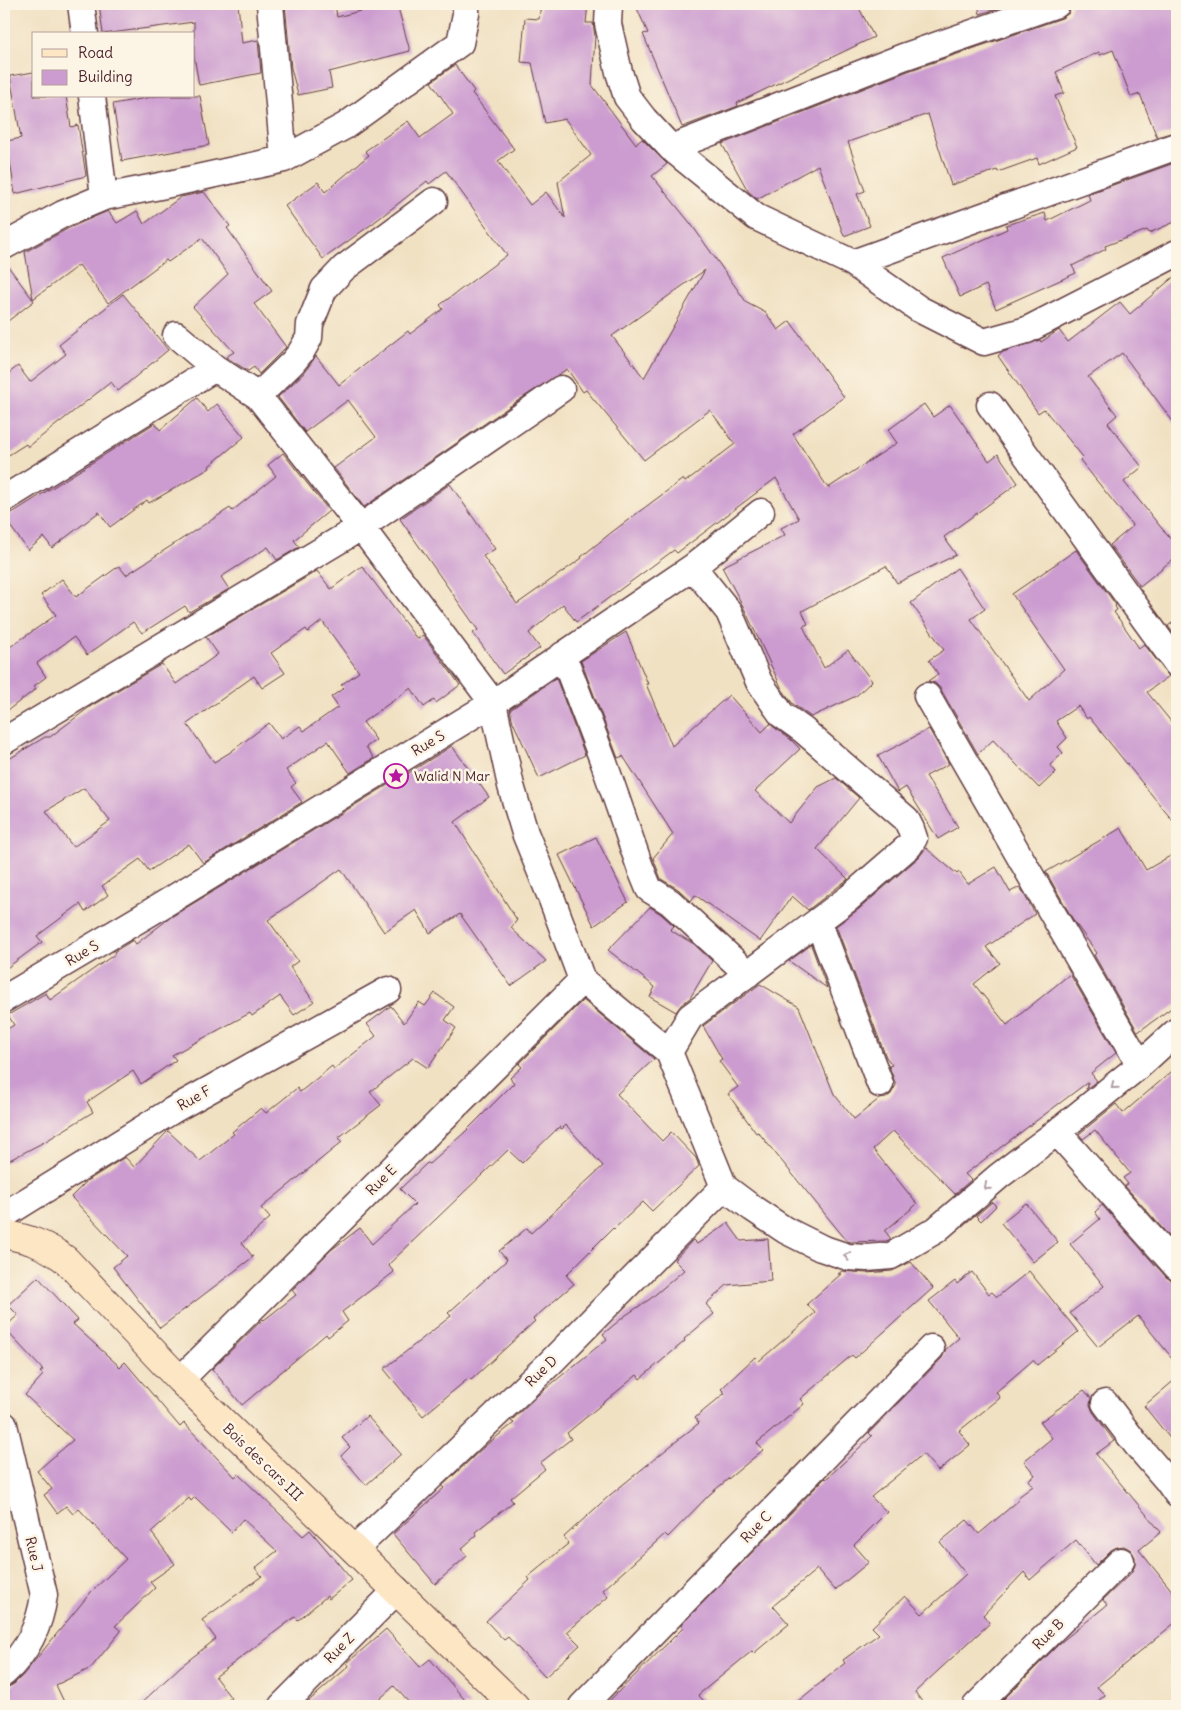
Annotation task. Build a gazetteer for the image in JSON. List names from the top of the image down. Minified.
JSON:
{"streets":{"street":["Rue S","Rue F","Rue E","Rue D","Bois des cars III","Rue C","Rue J","Rue B","Rue Z"]},"crossings":[["Rue E","Bois des cars III"],["Rue D","Bois des cars III"],["Bois des cars III","Rue Z"]],"places":{"place":["Walid N Mar"]},"legend":["Road","Building"]}
